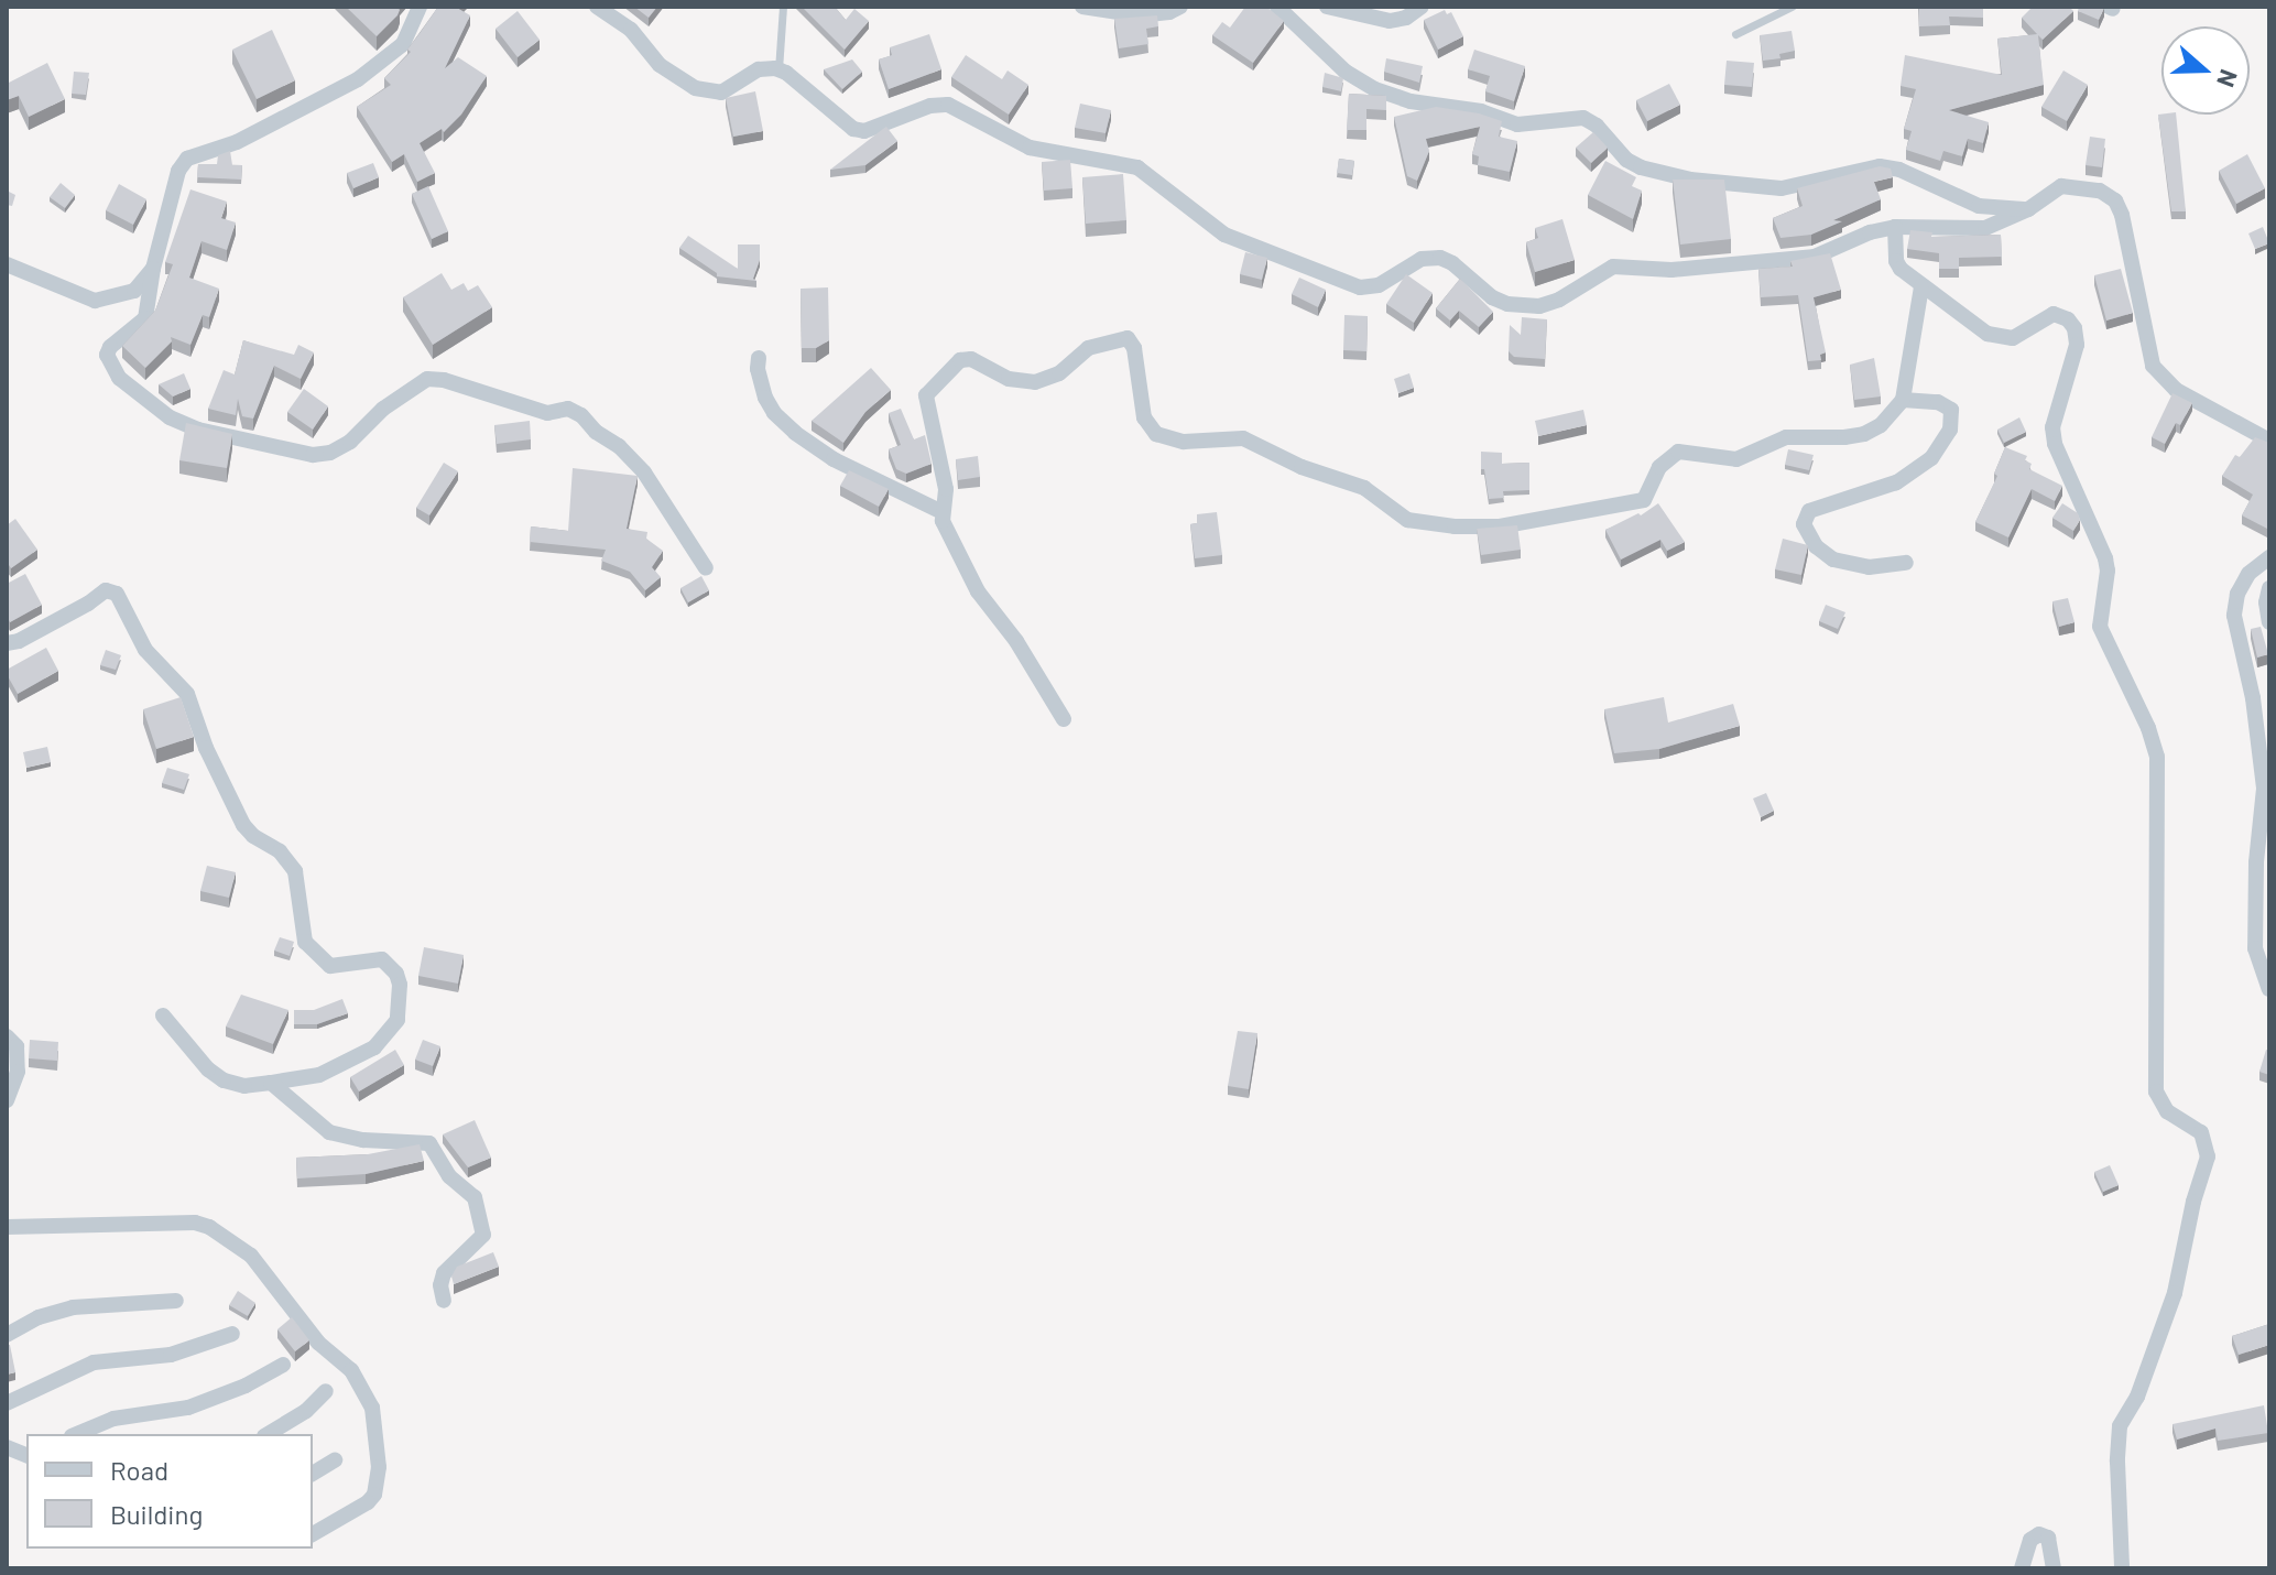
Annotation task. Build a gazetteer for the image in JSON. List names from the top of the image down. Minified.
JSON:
{"legend":["Road","Building"],"north":"right"}
